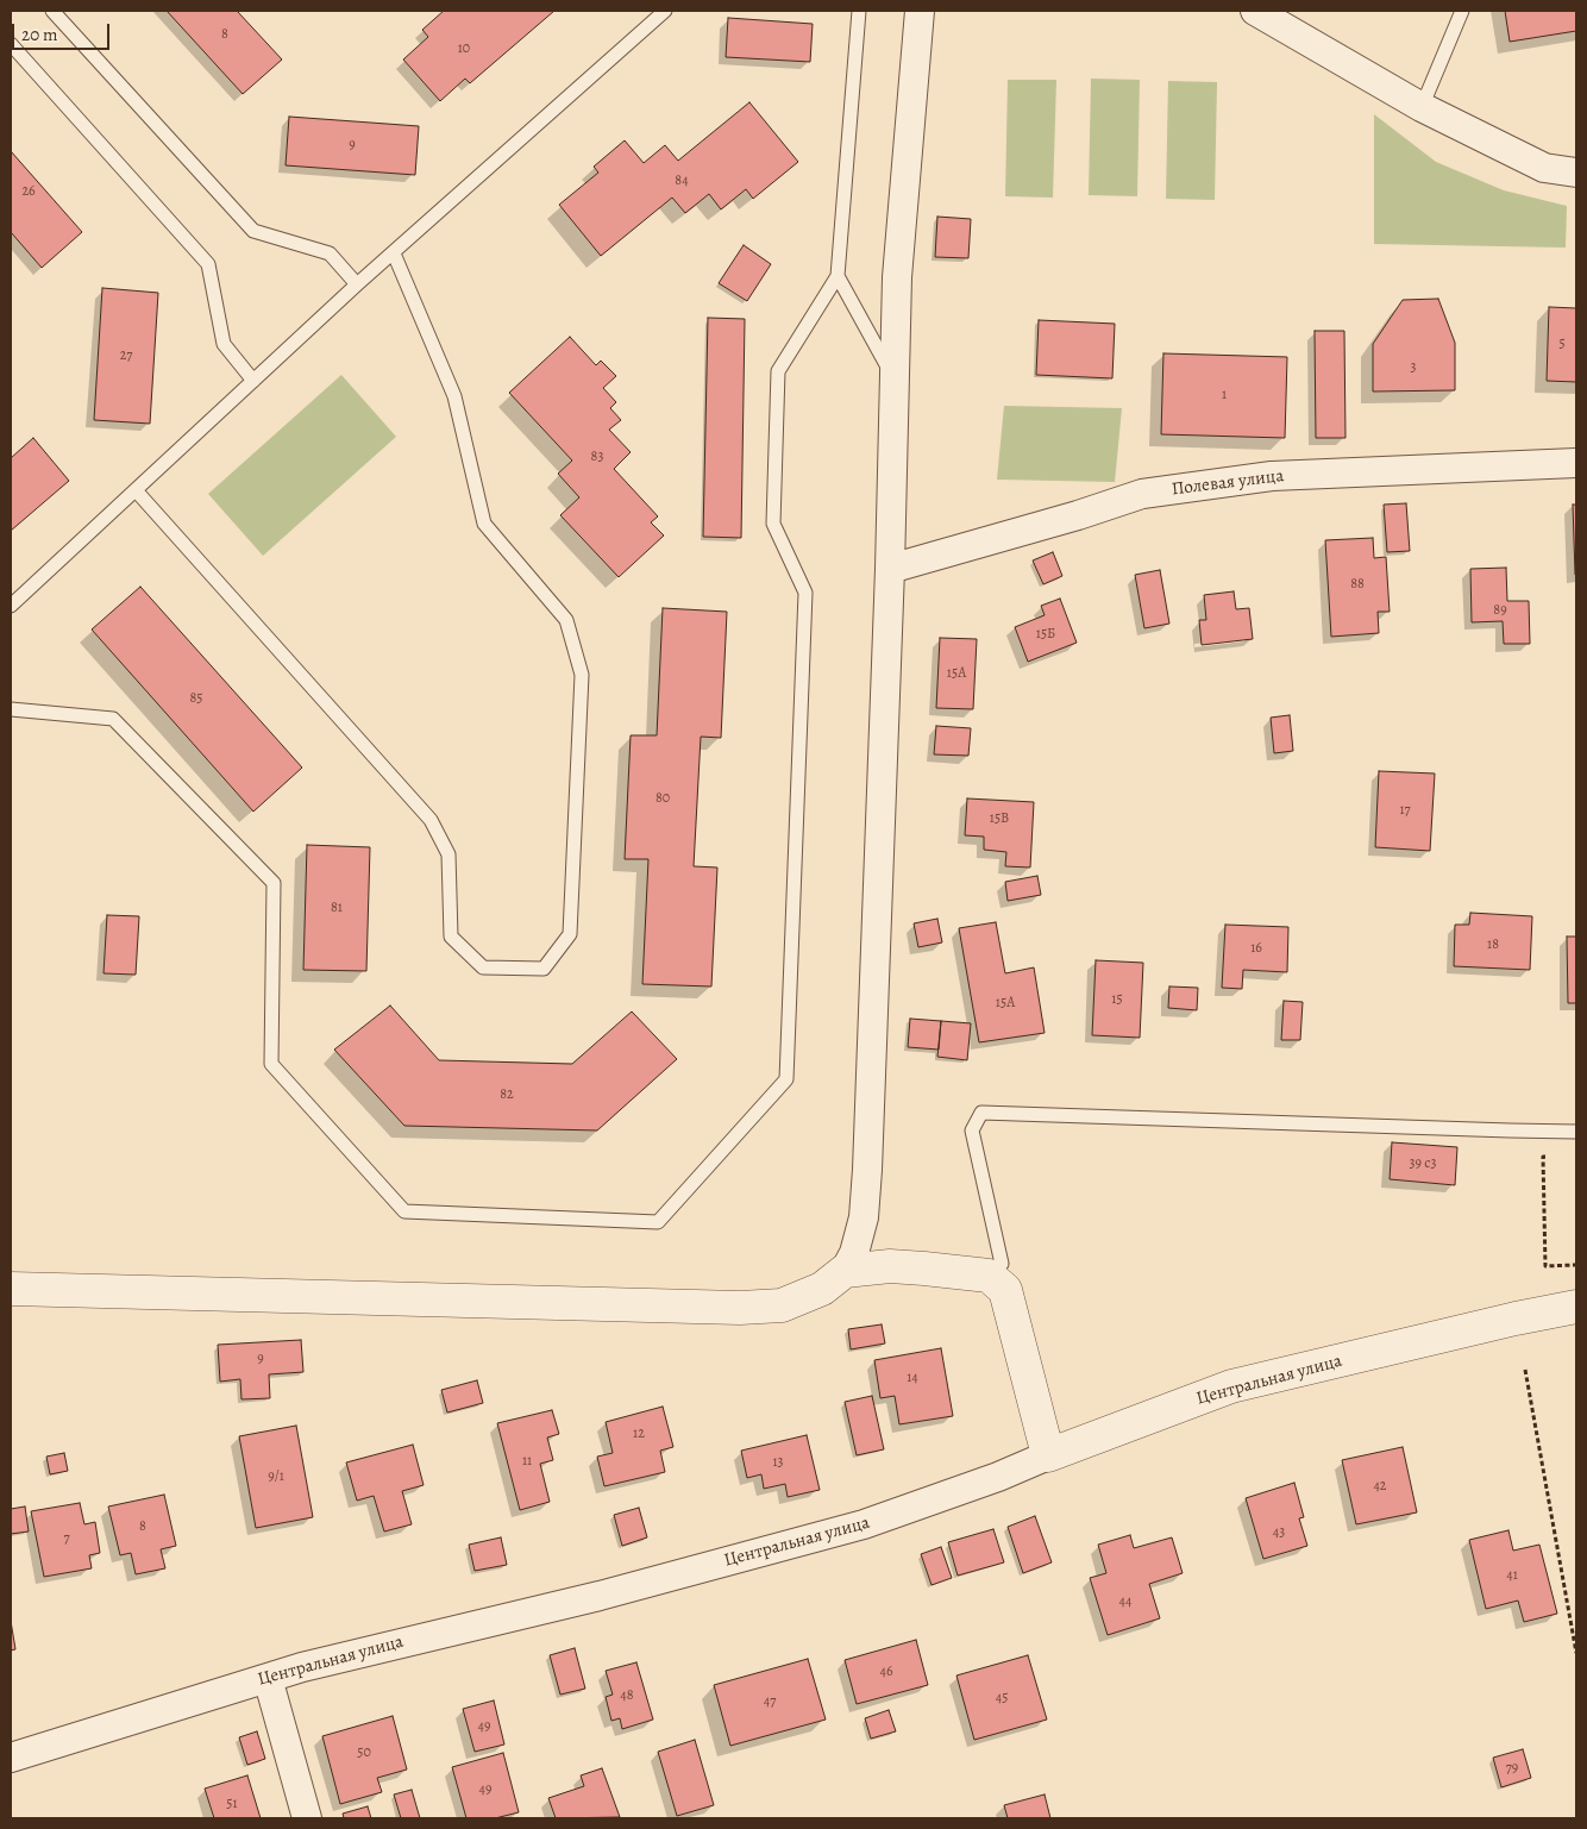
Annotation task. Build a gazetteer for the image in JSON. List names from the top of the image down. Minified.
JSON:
{"streets":{"street":["Полевая улица","Центральная улица"]},"house_numbers":["8","10","9","84","26","5","27","3","1","83","88","89","15Б","15А","85","80","17","15В","81","18","16","15","15А","82","39 с3","9","14","12","11","13","9/1","42","8","43","7","41","44","46","48","45","47","49","50","79","49","51"],"scale_bar":"20 m"}
